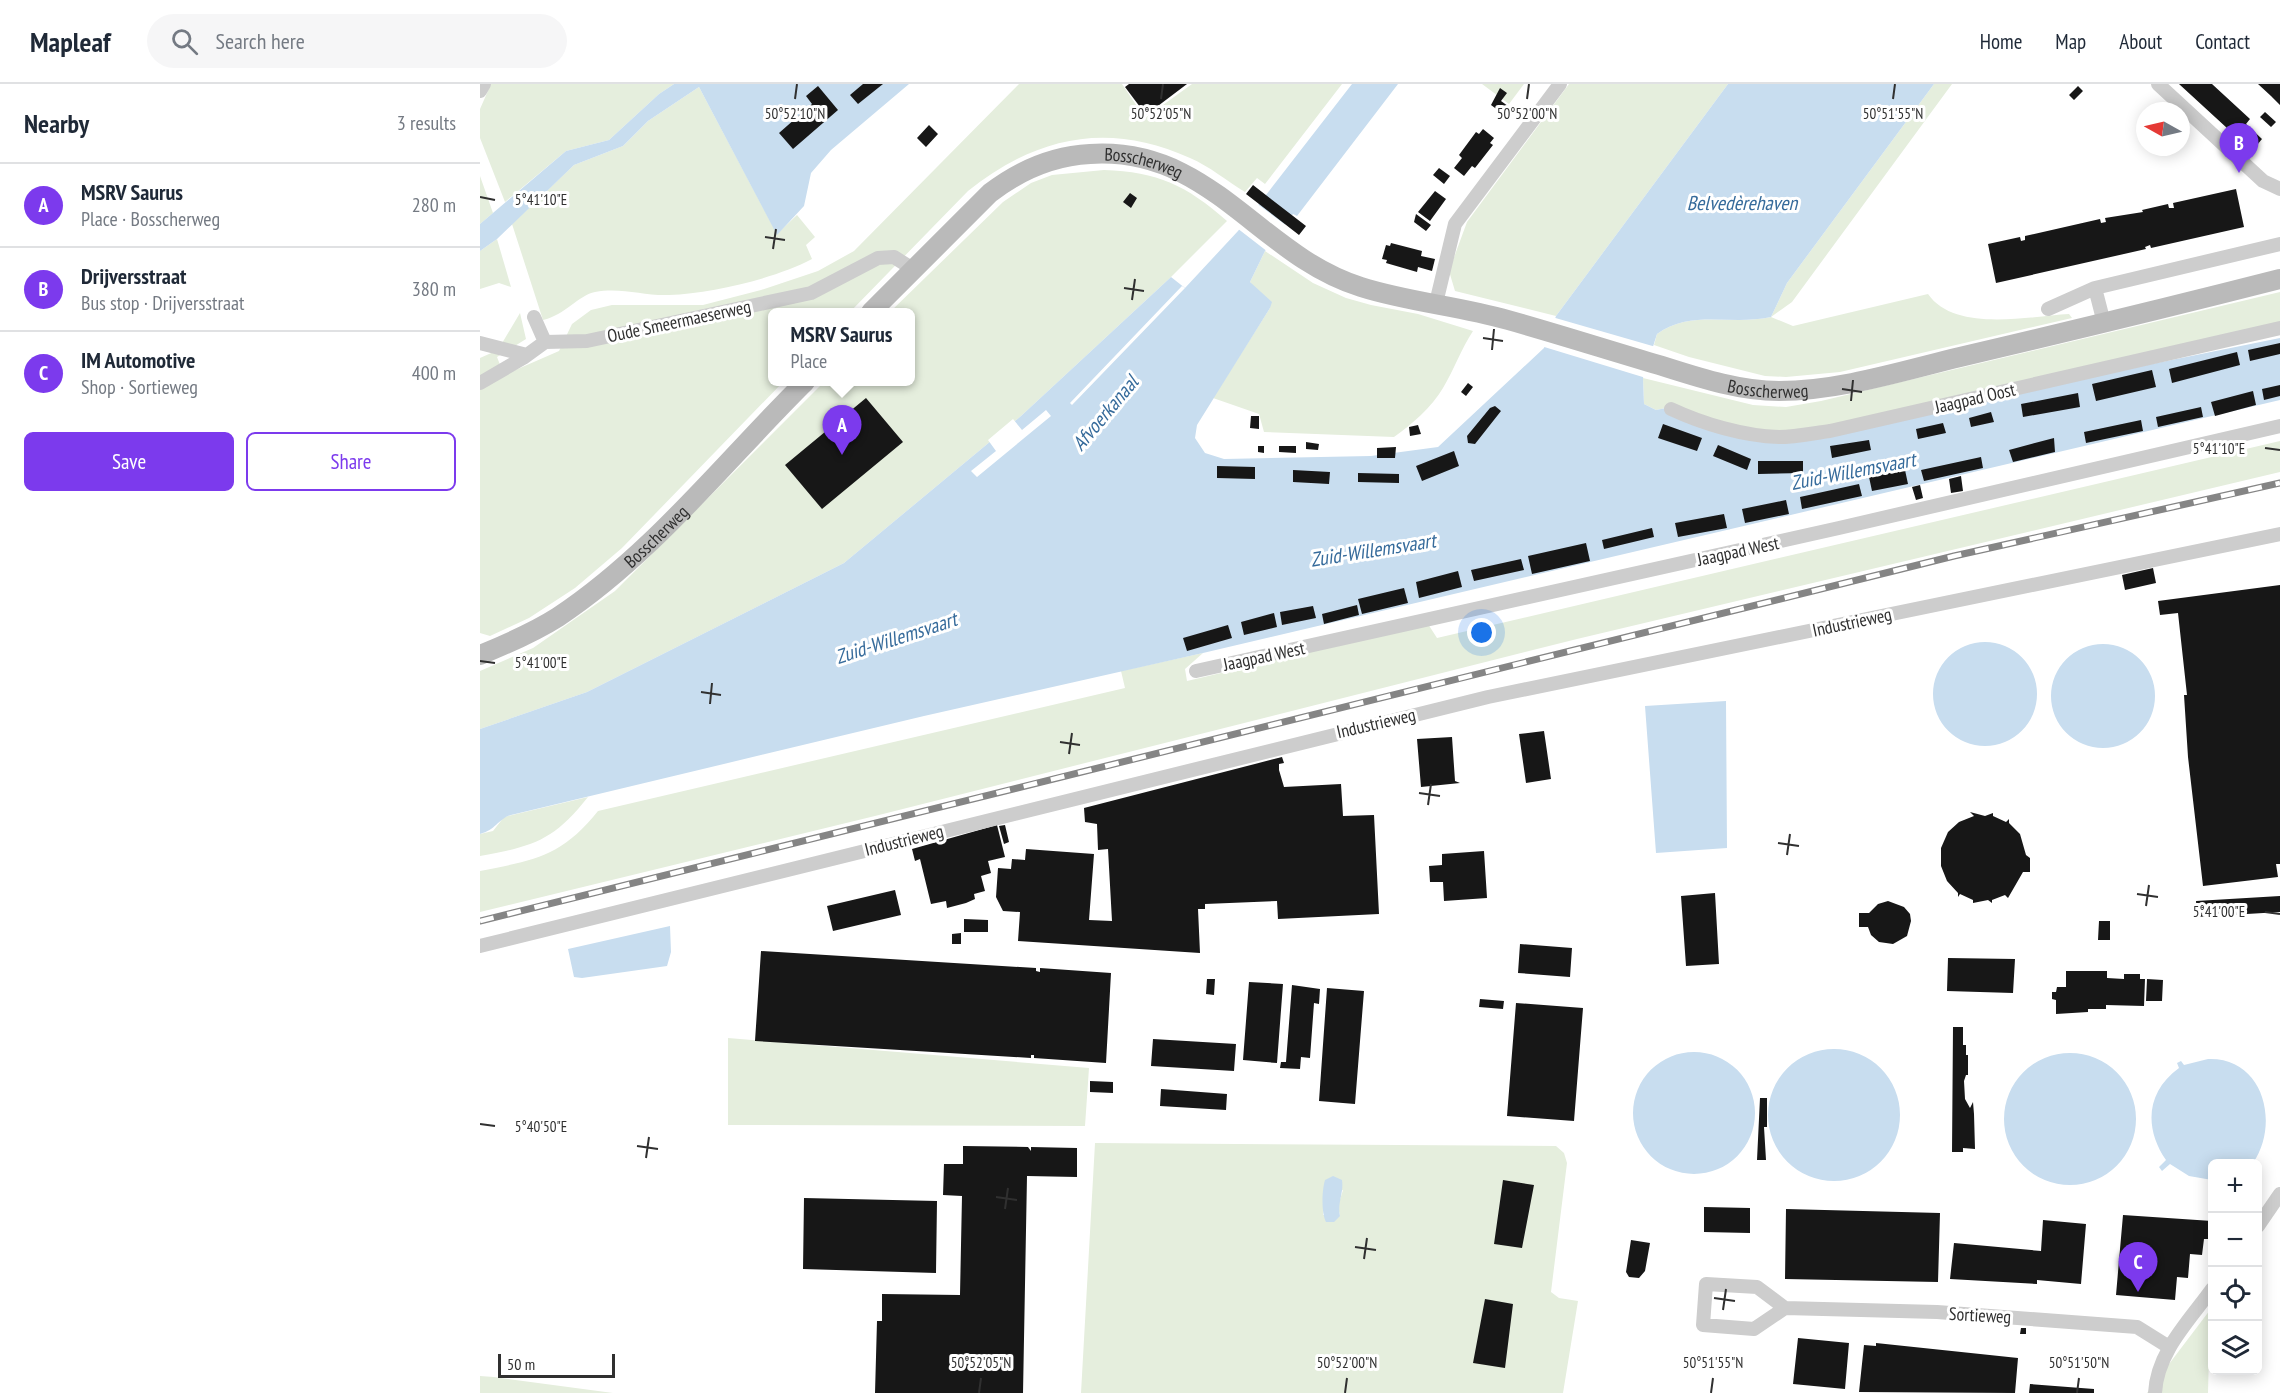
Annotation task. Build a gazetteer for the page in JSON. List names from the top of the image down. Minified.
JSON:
{"streets":{"street":["Bosscherweg","Oude Smeermaeserweg","Jaagpad Oost","Jaagpad West","Industrieweg","Sortieweg"]},"crossings":[["Bosscherweg","Oude Smeermaeserweg"]],"water":["Belvedèrehaven","Afvoerkanaal","Zuid-Willemsvaart"],"scale_bar":"50 m","north":"left","page":{"header":"Mapleaf","search":"Search here","nav":["Home","Map","About","Contact"],"heading":["Nearby","3 results"],"pins":["B","A","C"],"list":[{"mark":"A","name":"MSRV Saurus","note":"Place · Bosscherweg","value":"280 m"},{"mark":"B","name":"Drijversstraat","note":"Bus stop · Drijversstraat","value":"380 m"},{"mark":"C","name":"IM Automotive","note":"Shop · Sortieweg","value":"400 m"}],"popup":["MSRV Saurus","Place"],"buttons":["Save","Share"],"map_buttons":["+","−"],"scale":"50 m"},"coordinates":["50°52'10\"N","50°52'05\"N","50°52'00\"N","50°51'55\"N","5°41'10\"E","5°41'00\"E","5°40'50\"E","50°51'50\"N"]}
